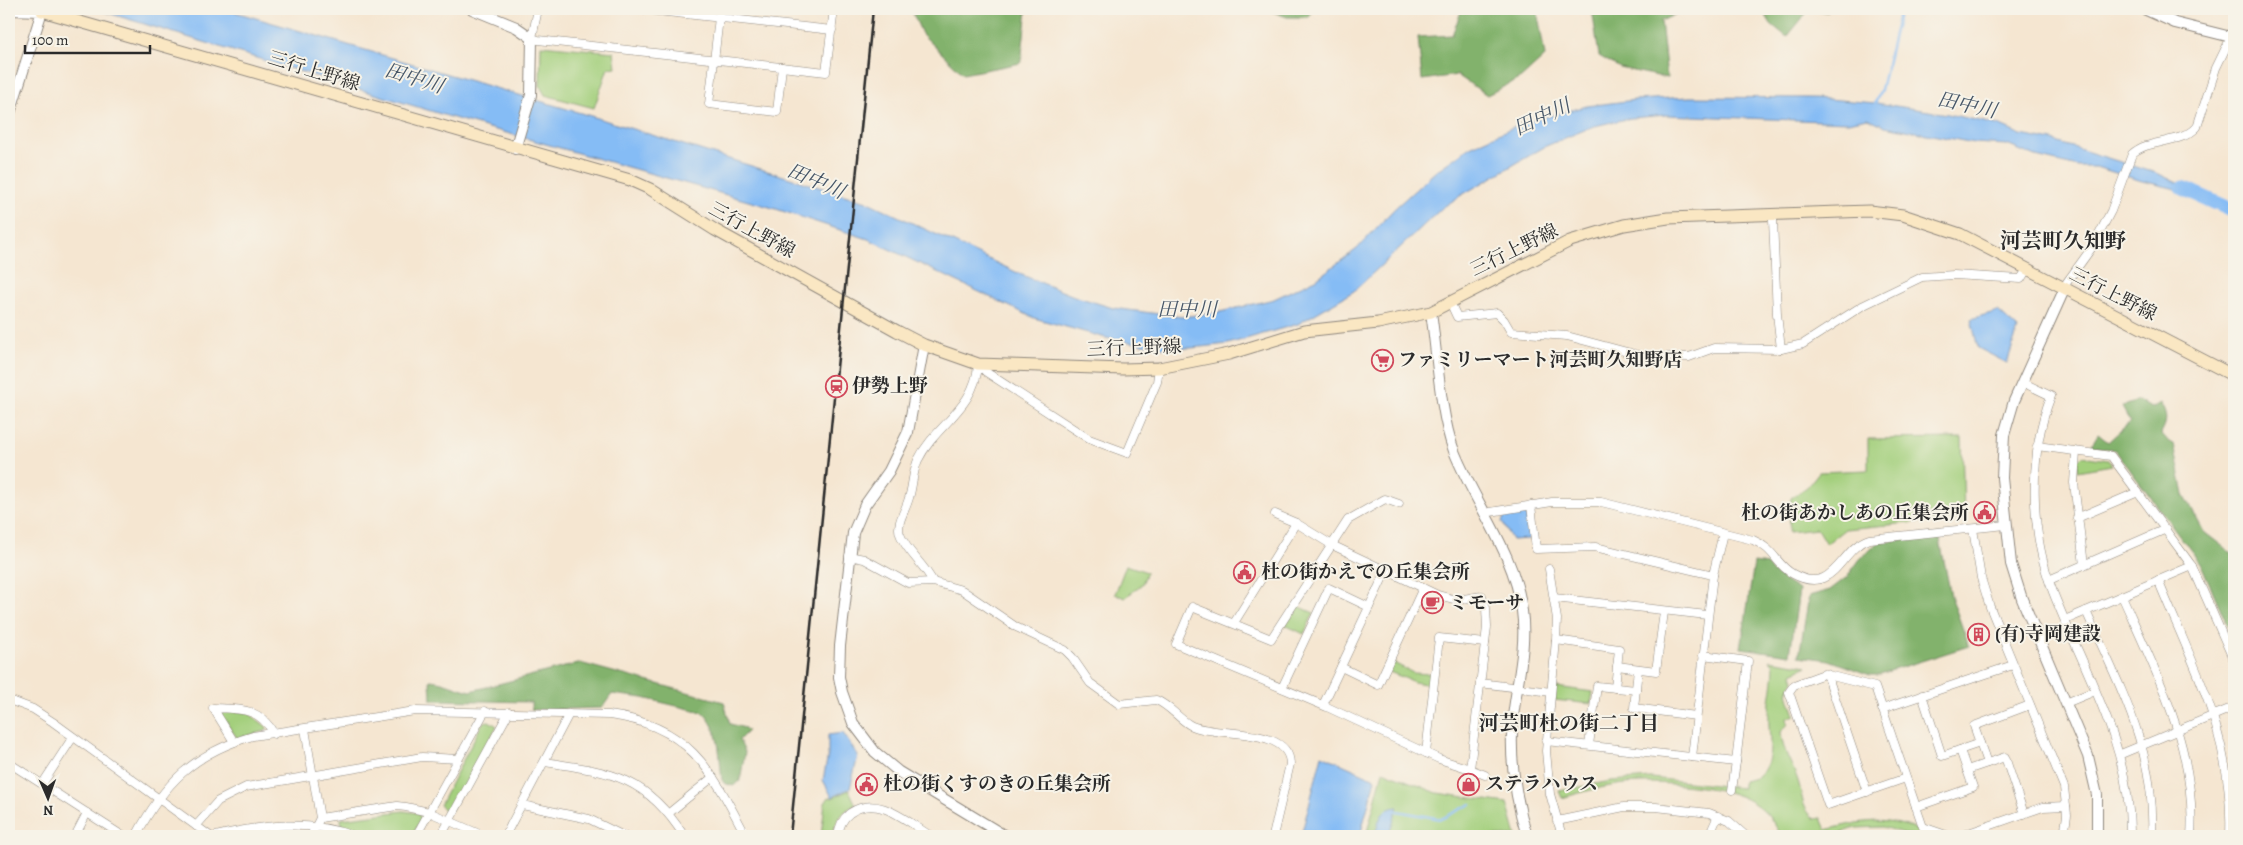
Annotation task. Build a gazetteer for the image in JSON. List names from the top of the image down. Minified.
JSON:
{"streets":{"main road":["三行上野線"]},"districts":["河芸町久知野","河芸町杜の街二丁目"],"water":["田中川"],"places":{"supermarket":["ファミリーマート河芸町久知野店"],"station":["伊勢上野"],"public building":["杜の街あかしあの丘集会所","杜の街かえでの丘集会所","杜の街くすのきの丘集会所"],"cafe":["ミモーサ"],"building":["(有)寺岡建設"],"shop":["ステラハウス"]},"scale_bar":"100 m","north":"bottom"}
